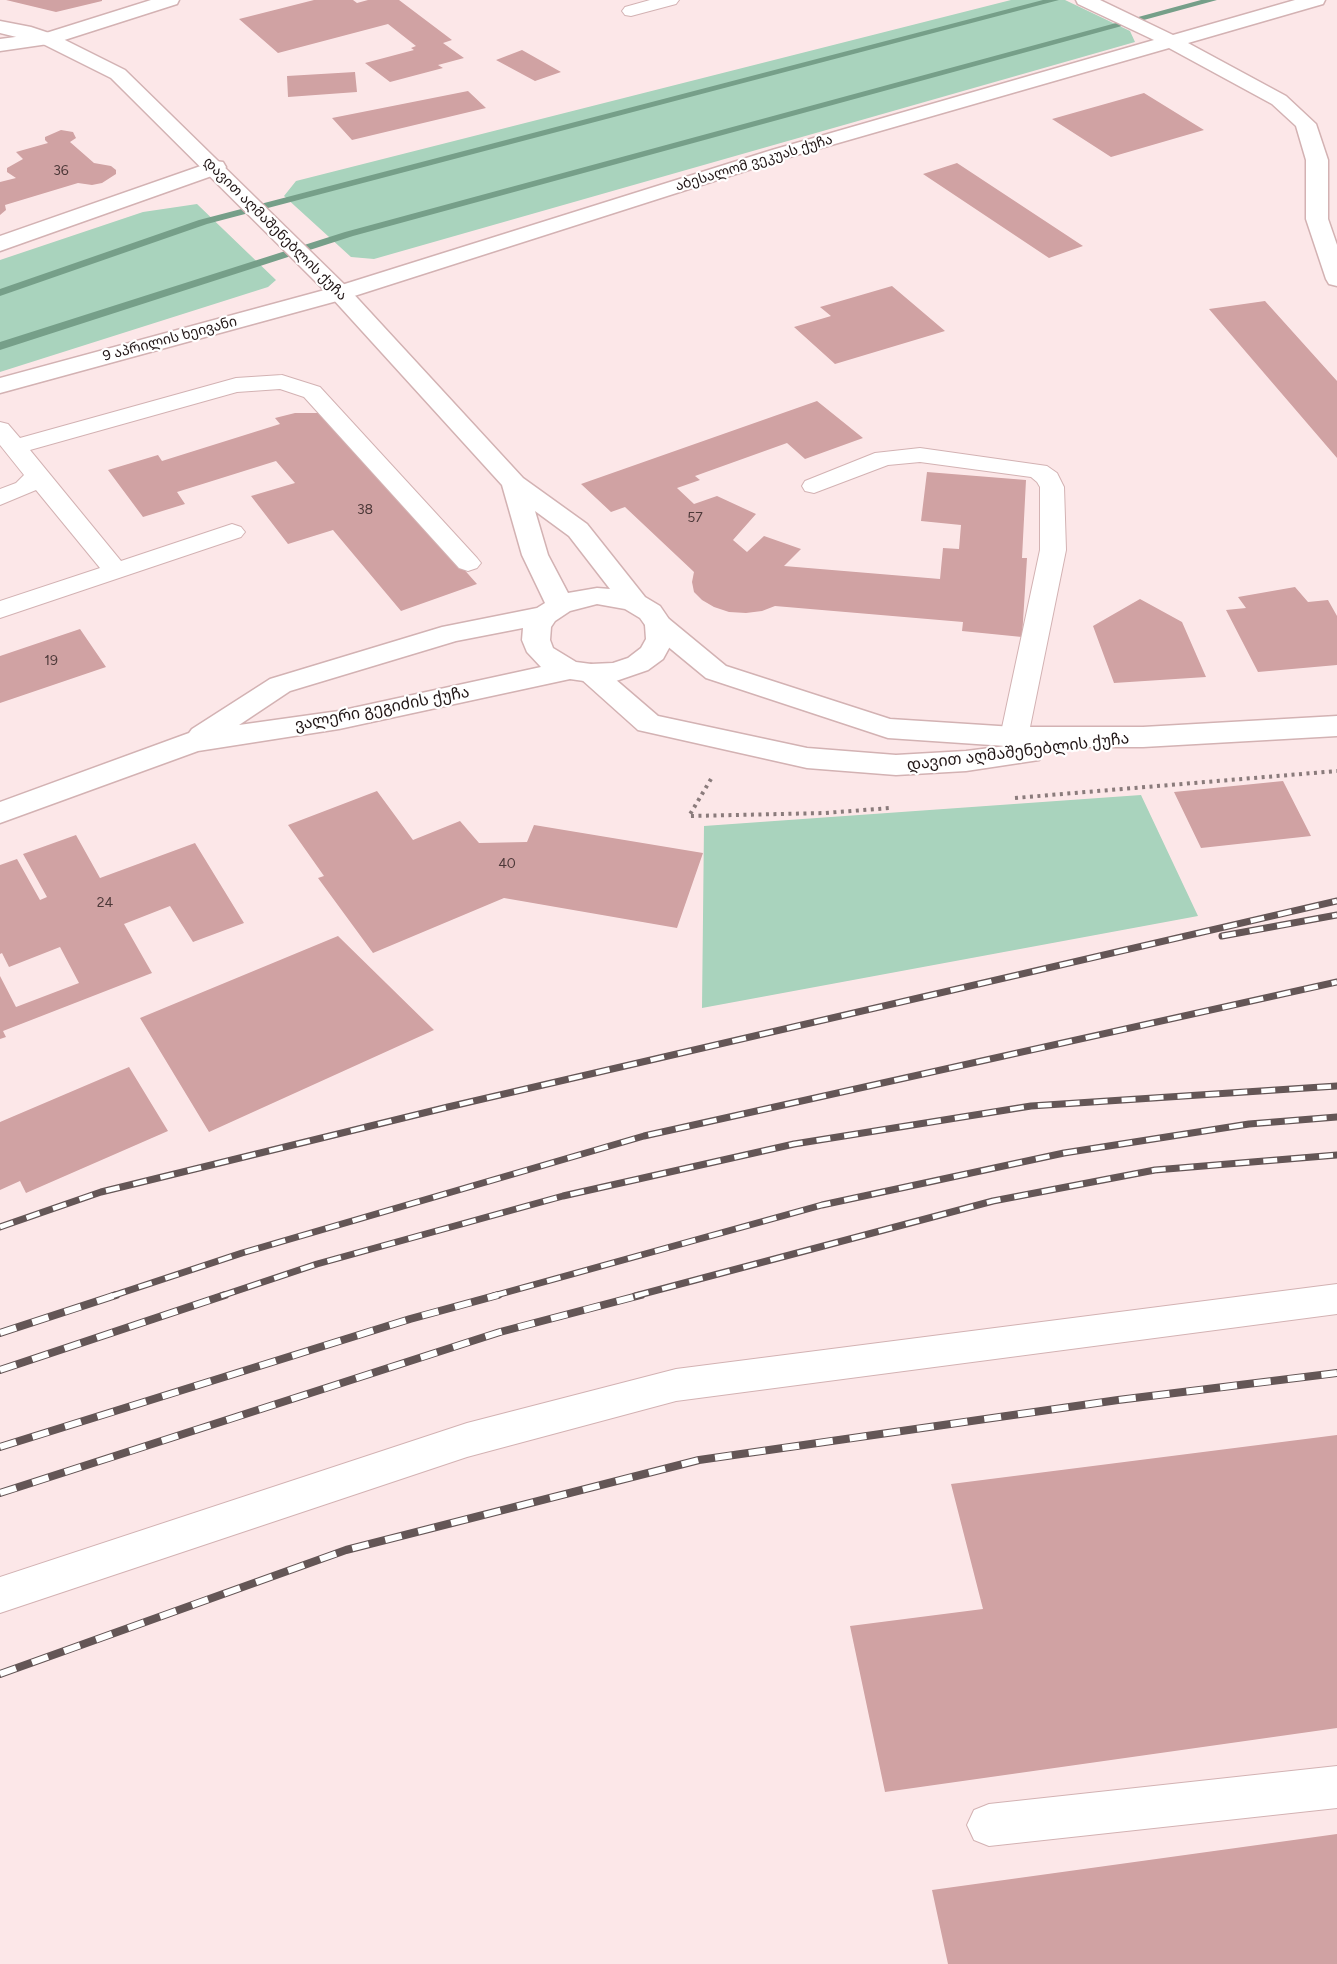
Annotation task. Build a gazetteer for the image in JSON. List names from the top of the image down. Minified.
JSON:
{"streets":{"street":["აბესალომ ვეკუას ქუჩა","დავით აღმაშენებლის ქუჩა","9 აპრილის ხეივანი","ვალერი გეგიძის ქუჩა"]},"crossings":[["აბესალომ ვეკუას ქუჩა","დავით აღმაშენებლის ქუჩა"],["აბესალომ ვეკუას ქუჩა","9 აპრილის ხეივანი"],["დავით აღმაშენებლის ქუჩა","9 აპრილის ხეივანი"],["დავით აღმაშენებლის ქუჩა","ვალერი გეგიძის ქუჩა"]],"house_numbers":["36","38","57","19","40","24"]}
